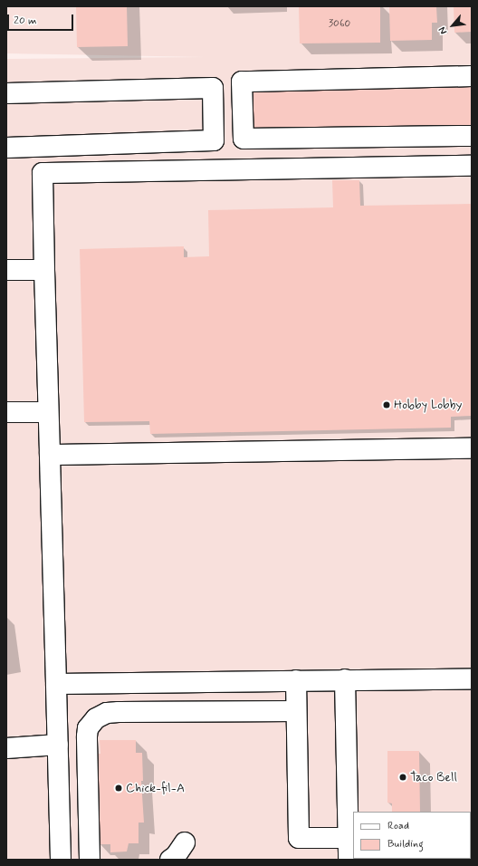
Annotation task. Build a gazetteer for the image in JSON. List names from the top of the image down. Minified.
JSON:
{"places":["Hobby Lobby","Taco Bell","Chick-fil-A"],"house_numbers":["3060"],"legend":["Road","Building"],"scale_bar":"20 m","north":"bottom left"}
